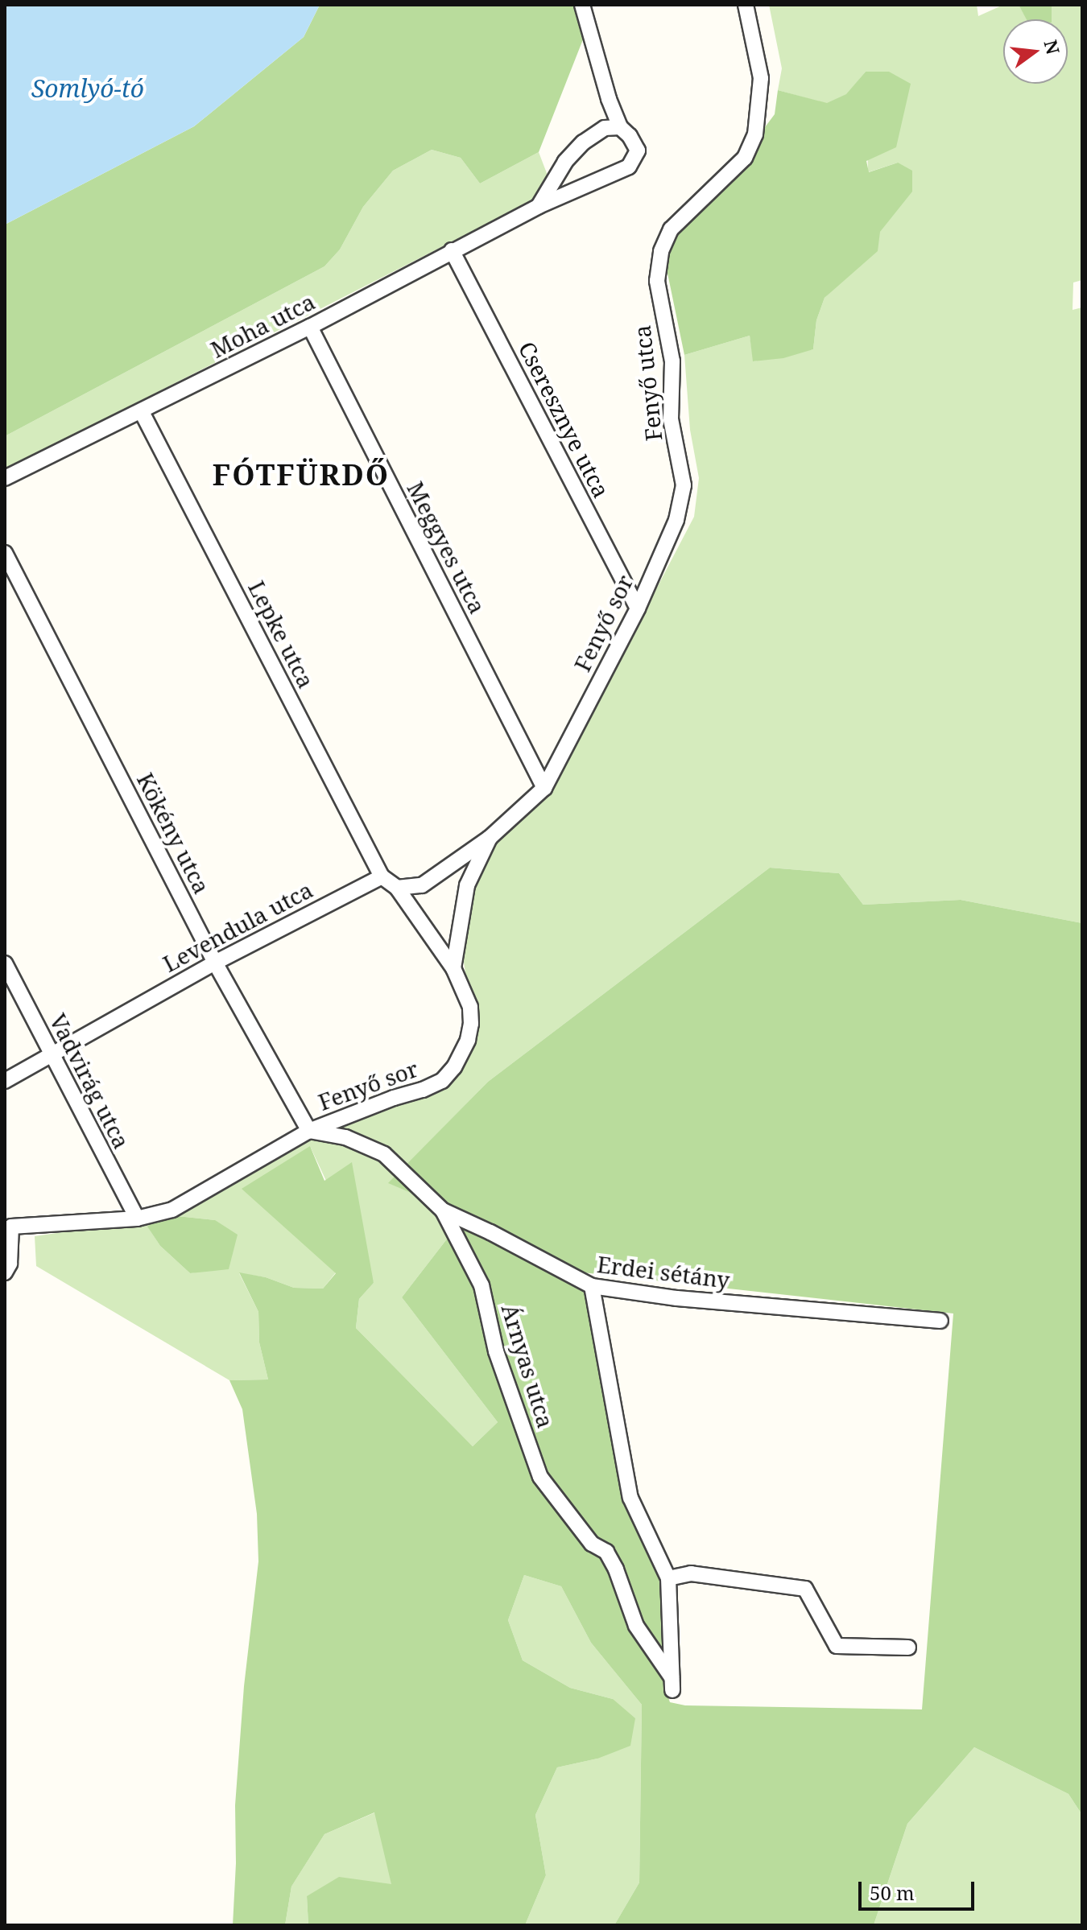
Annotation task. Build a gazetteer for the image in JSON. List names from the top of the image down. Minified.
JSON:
{"streets":{"street":["Moha utca","Fenyő utca","Cseresznye utca","Meggyes utca","Fenyő sor","Lepke utca","Kökény utca","Levendula utca","Vadvirág utca","Erdei sétány","Árnyas utca"]},"crossings":[["Moha utca","Cseresznye utca"],["Moha utca","Meggyes utca"],["Moha utca","Lepke utca"],["Fenyő utca","Fenyő sor"],["Cseresznye utca","Fenyő sor"],["Meggyes utca","Fenyő sor"],["Fenyő sor","Kökény utca"],["Fenyő sor","Vadvirág utca"],["Fenyő sor","Erdei sétány"],["Lepke utca","Levendula utca"],["Kökény utca","Levendula utca"],["Kökény utca","Erdei sétány"],["Levendula utca","Vadvirág utca"],["Erdei sétány","Árnyas utca"]],"districts":["FÓTFÜRDŐ"],"water":["Somlyó-tó"],"scale_bar":"50 m","north":"right"}
